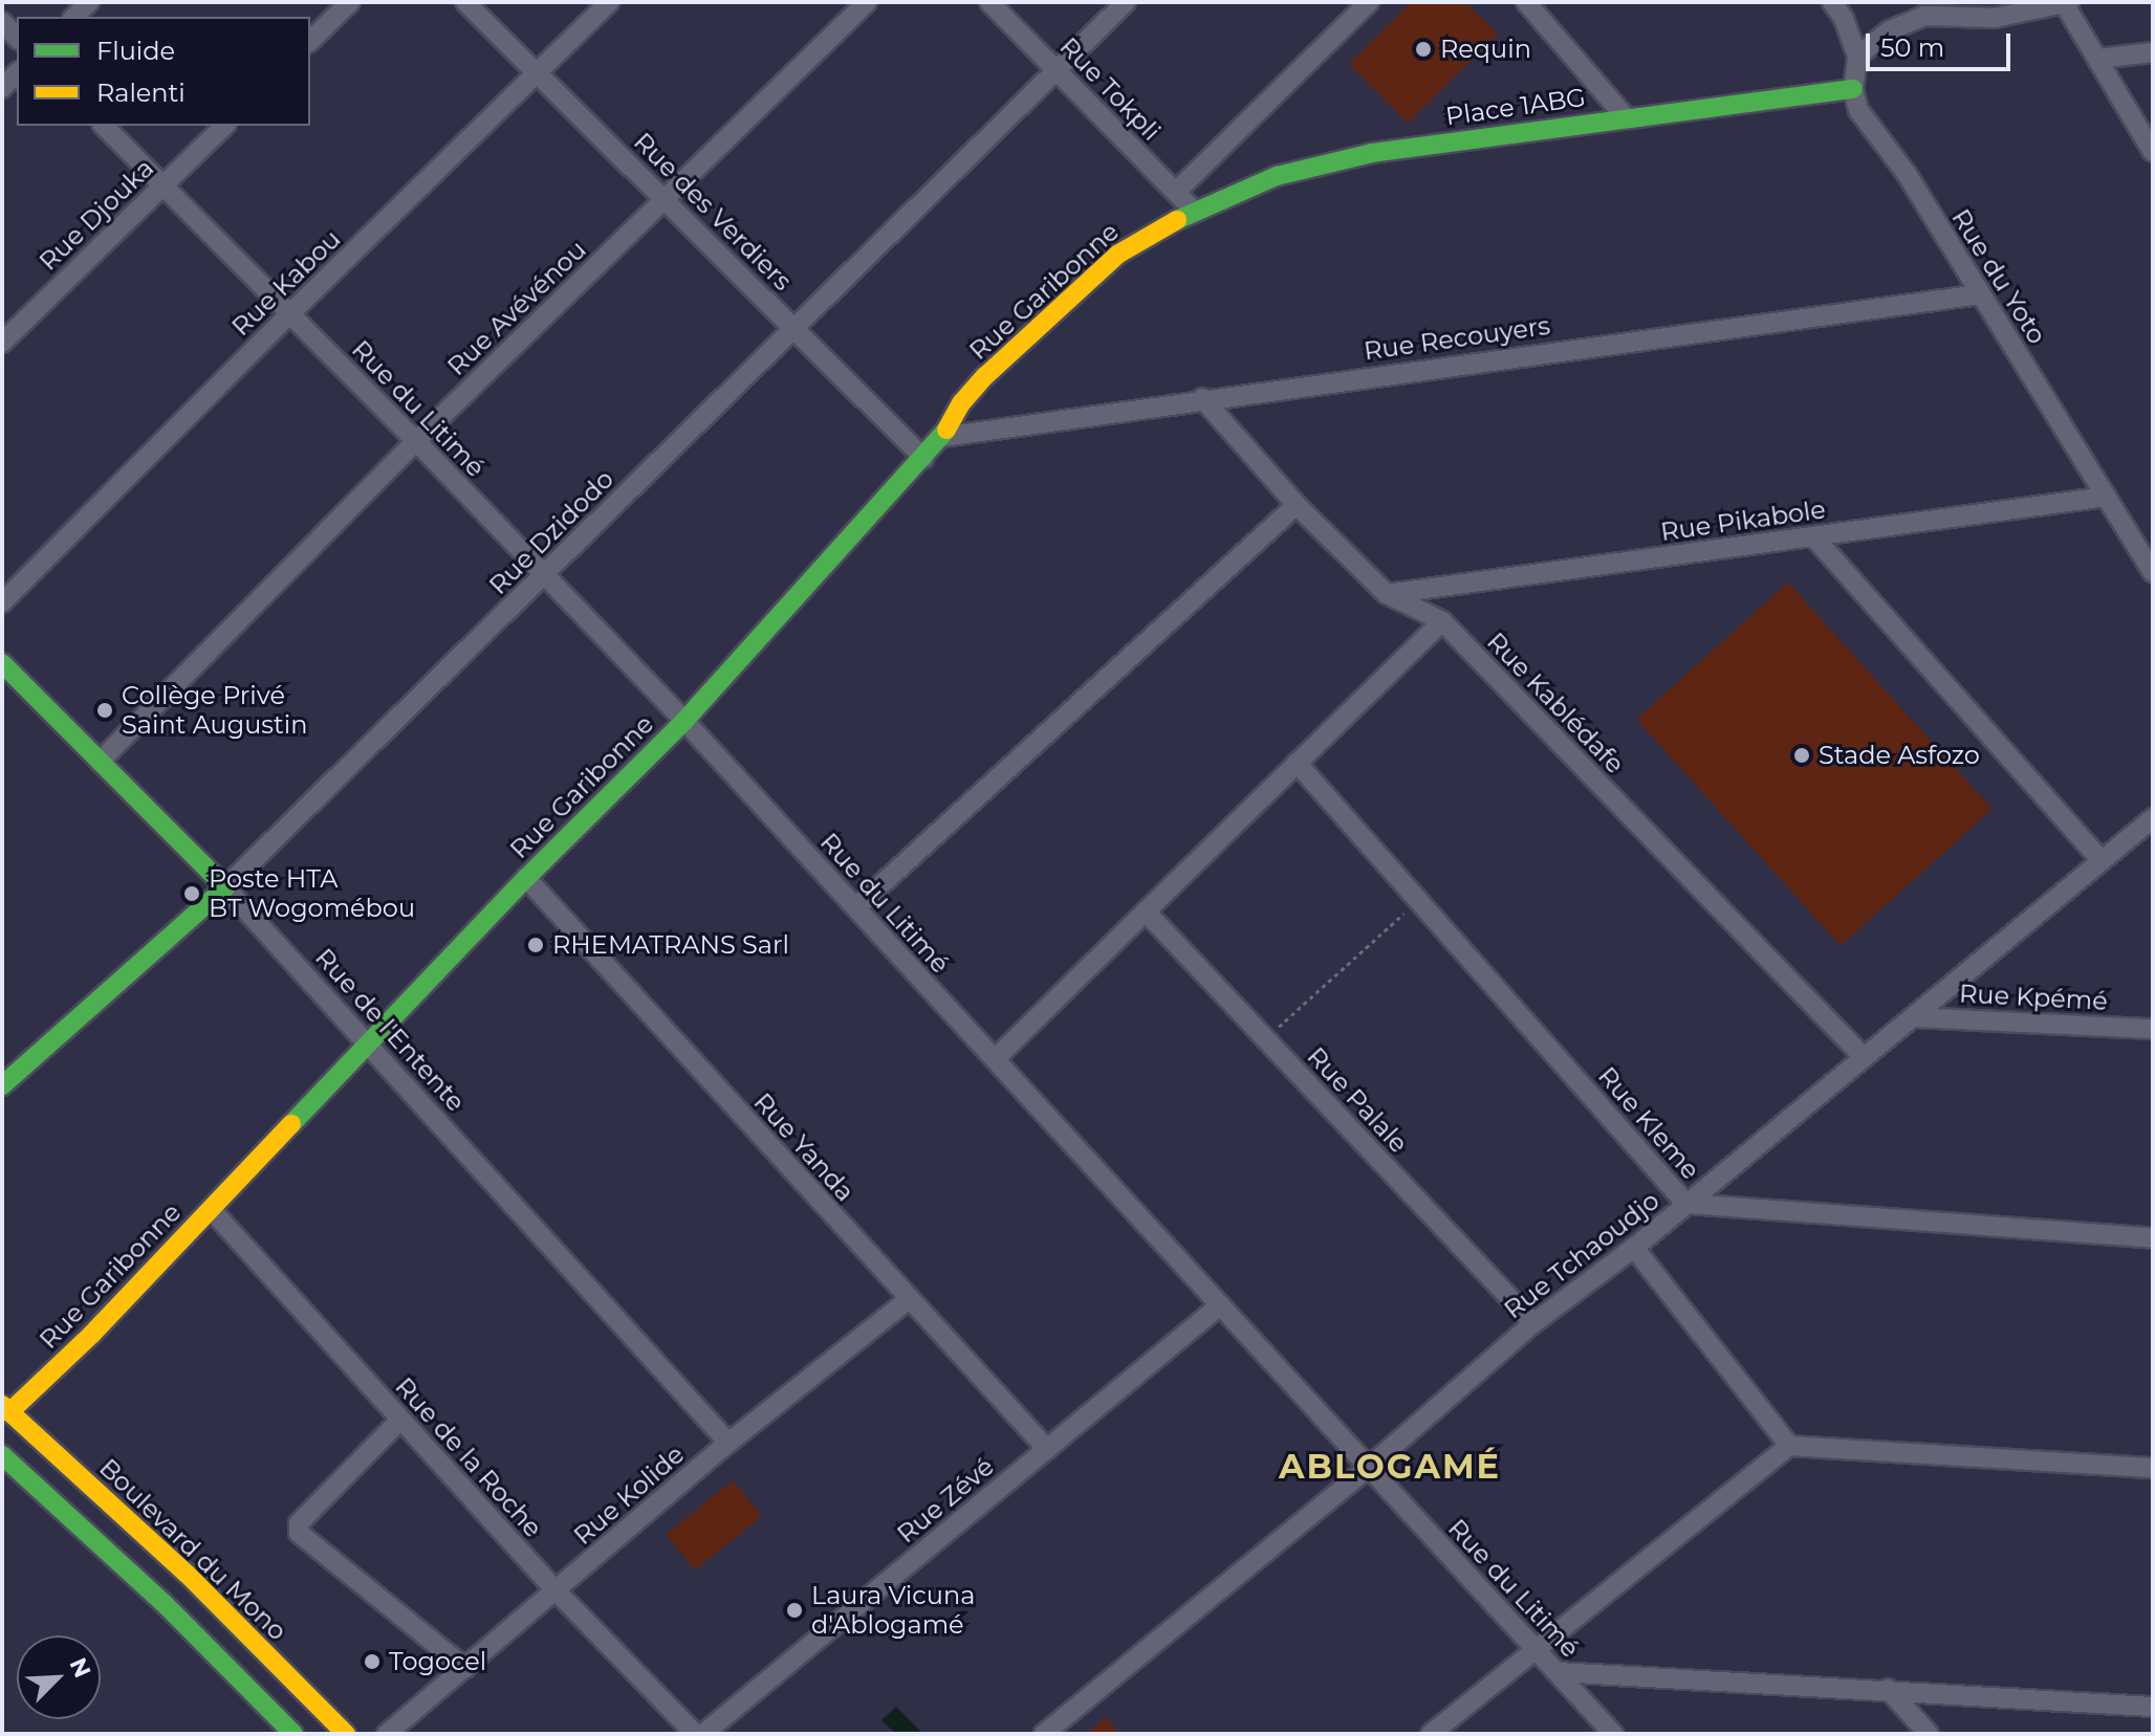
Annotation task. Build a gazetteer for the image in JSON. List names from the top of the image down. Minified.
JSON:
{"streets":{"main road":["Place 1ABG","Rue Garibonne","Rue Dzidodo","Rue de l'Entente","Boulevard du Mono"],"street":["Rue Tokpli","Rue des Verdiers","Rue Djouka","Rue du Yoto","Rue Kabou","Rue Avévénou","Rue Recouyers","Rue du Litimé","Rue Pikabole","Rue Kablédafe","Rue Kpémé","Rue Palale","Rue Kleme","Rue Yanda","Rue Tchaoudjo","Rue de la Roche","Rue Kolide","Rue Zévé"]},"crossings":[["Rue Tokpli","Place 1ABG"],["Rue Tokpli","Rue Garibonne"],["Rue Tokpli","Rue Dzidodo"],["Place 1ABG","Rue du Yoto"],["Place 1ABG","Rue Garibonne"],["Rue des Verdiers","Rue Kabou"],["Rue des Verdiers","Rue Garibonne"],["Rue des Verdiers","Rue Avévénou"],["Rue des Verdiers","Rue Dzidodo"],["Rue Djouka","Rue du Litimé"],["Rue du Yoto","Rue Recouyers"],["Rue du Yoto","Rue Pikabole"],["Rue Kabou","Rue du Litimé"],["Rue Garibonne","Rue Recouyers"],["Rue Garibonne","Rue du Litimé"],["Rue Garibonne","Rue de l'Entente"],["Rue Garibonne","Rue Yanda"],["Rue Garibonne","Rue de la Roche"],["Rue Garibonne","Boulevard du Mono"],["Rue Avévénou","Rue du Litimé"],["Rue Avévénou","Rue de l'Entente"],["Rue Recouyers","Rue Kablédafe"],["Rue du Litimé","Rue Dzidodo"],["Rue du Litimé","Rue Tchaoudjo"],["Rue du Litimé","Rue Zévé"],["Rue Pikabole","Rue Kablédafe"],["Rue Dzidodo","Rue de l'Entente"],["Rue Kablédafe","Rue Tchaoudjo"],["Rue Kpémé","Rue Tchaoudjo"],["Rue de l'Entente","Rue Kolide"],["Rue Palale","Rue Tchaoudjo"],["Rue Kleme","Rue Tchaoudjo"],["Rue Yanda","Rue Kolide"],["Rue Yanda","Rue Zévé"],["Rue de la Roche","Rue Kolide"]],"districts":["ABLOGAMÉ"],"places":["Requin","Collège Privé Saint Augustin","Stade Asfozo","Poste HTA BT Wogomébou","RHEMATRANS Sarl","Laura Vicuna d'Ablogamé","Togocel"],"legend":["Fluide","Ralenti"],"scale_bar":"50 m","north":"top right"}
